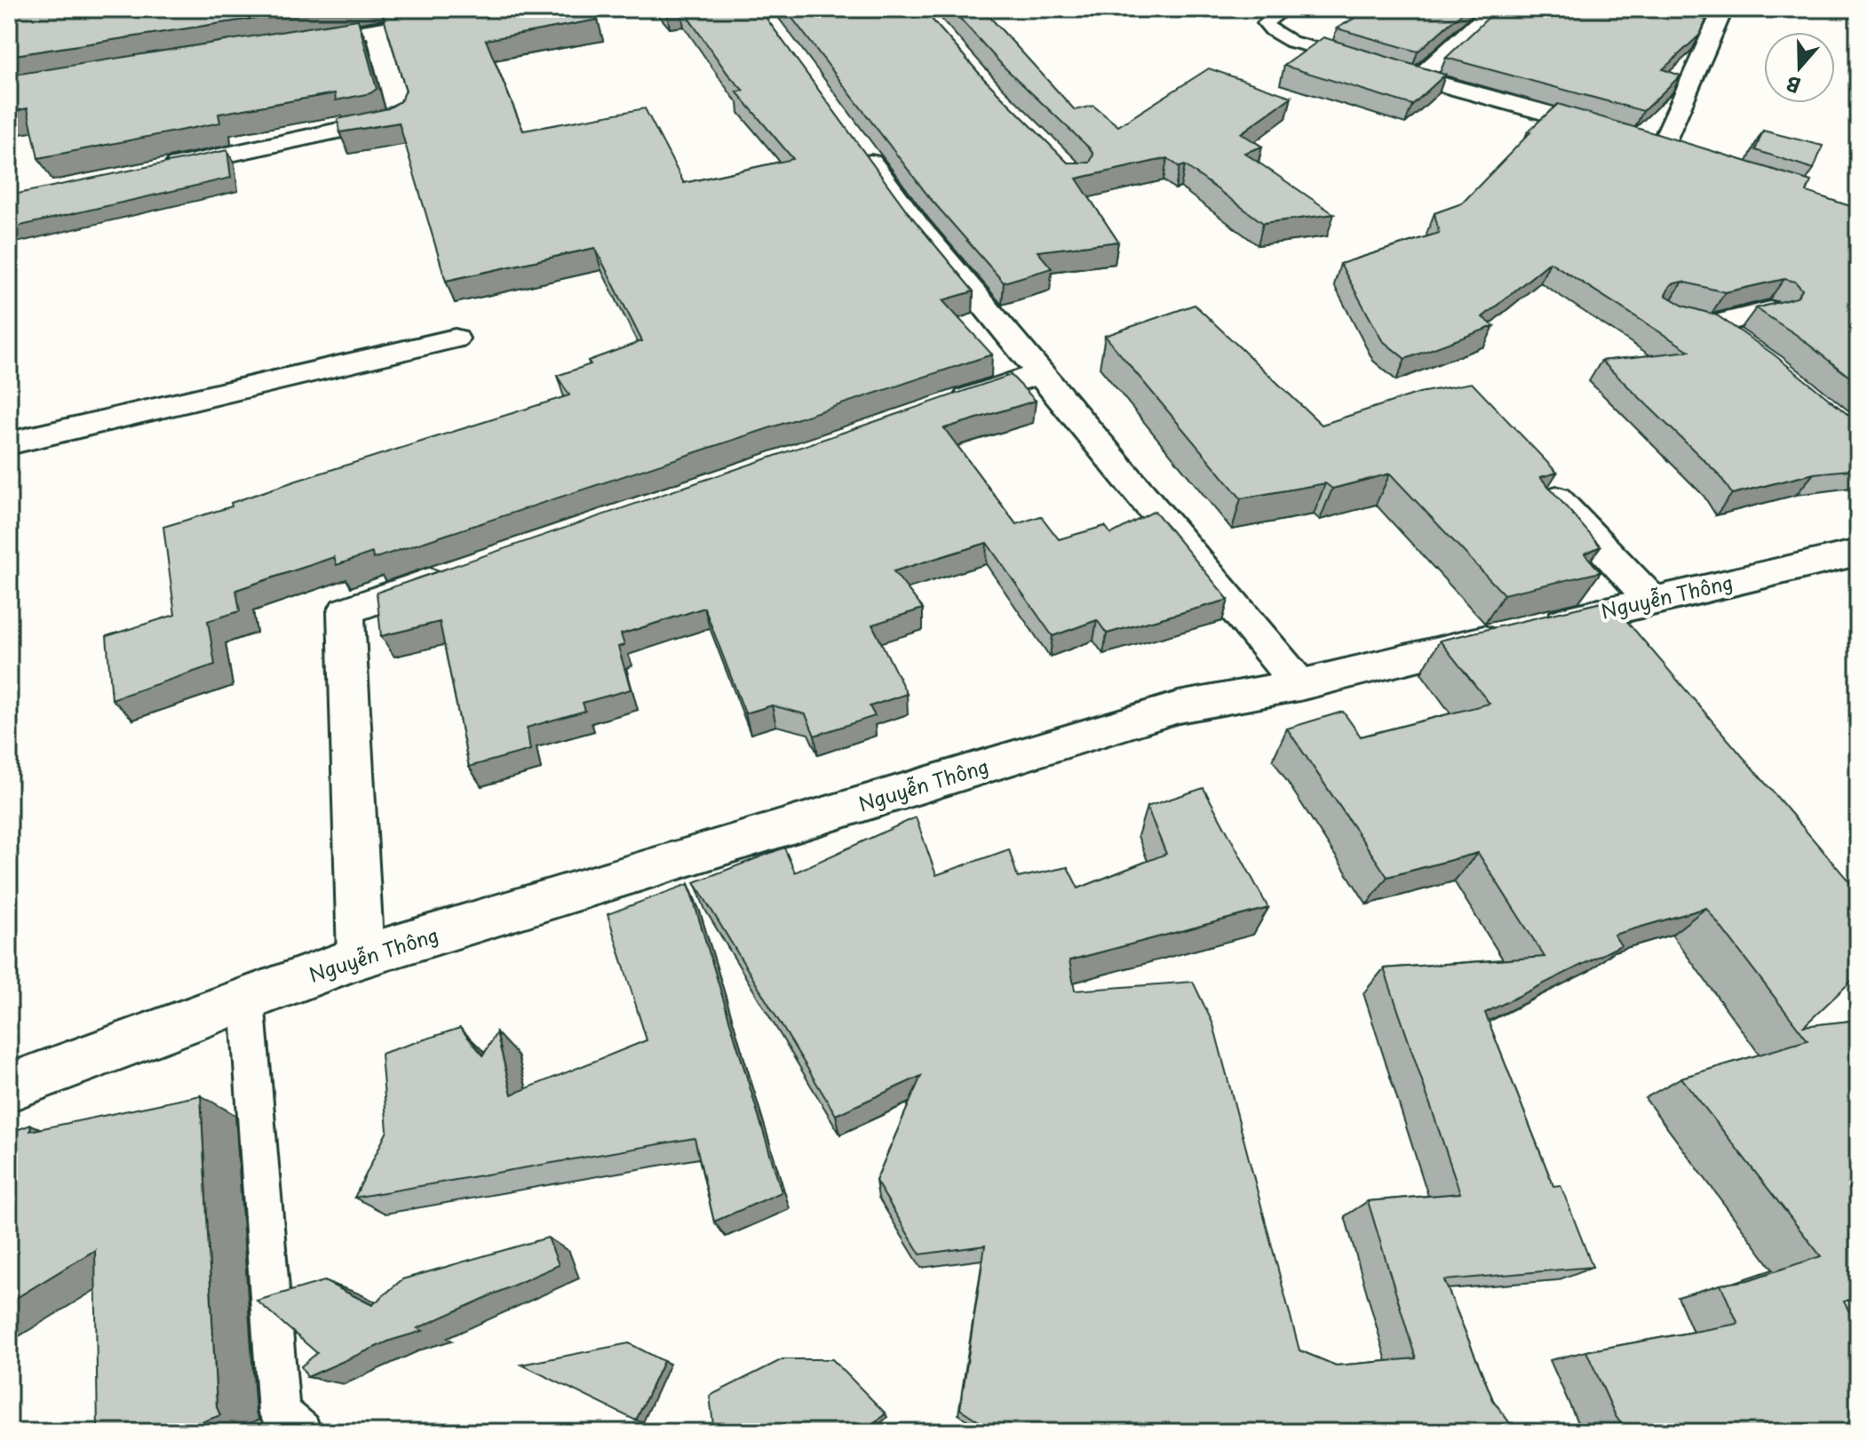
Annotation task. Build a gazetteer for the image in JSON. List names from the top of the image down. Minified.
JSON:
{"streets":{"street":["Nguyễn Thông"]},"north":"bottom"}
